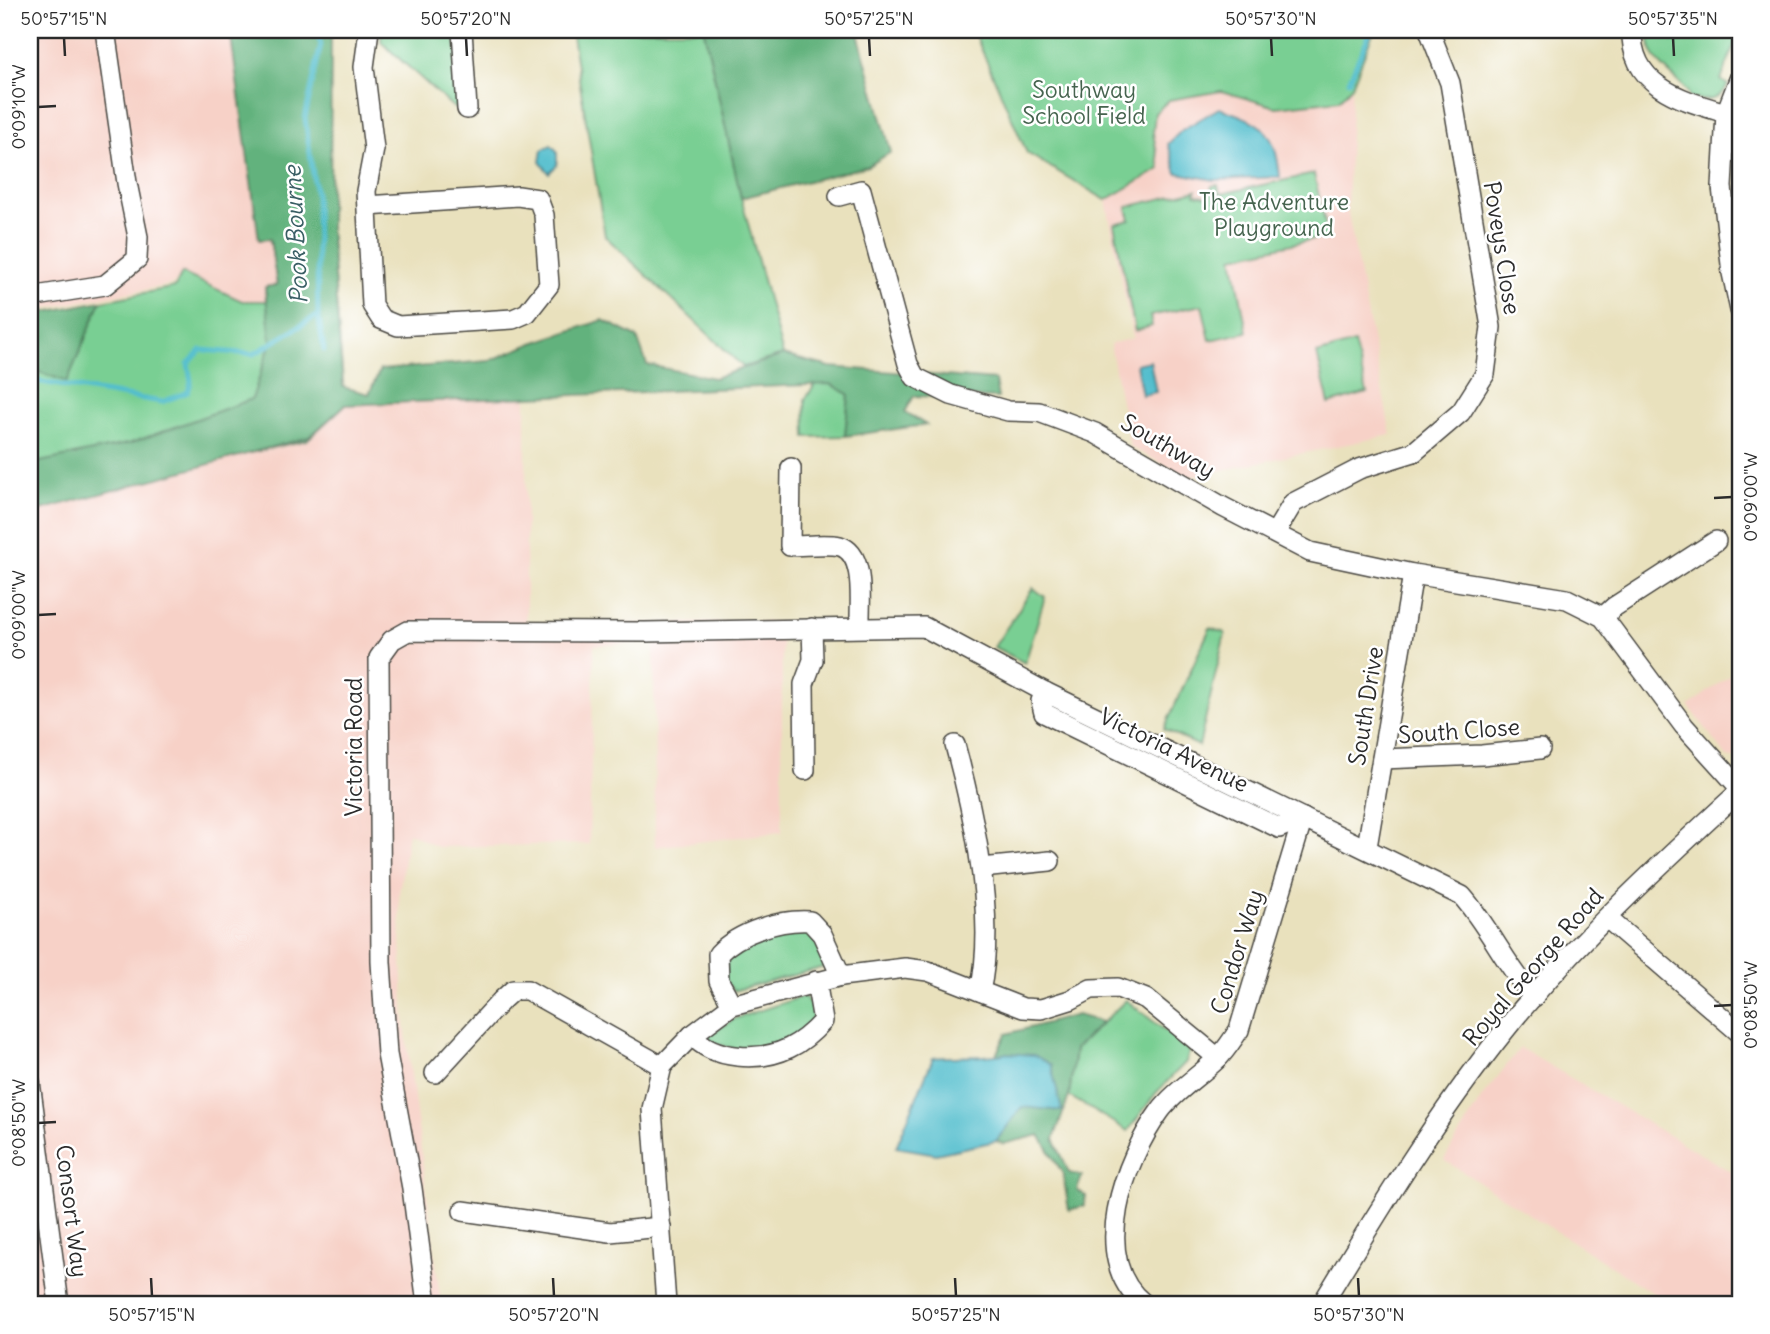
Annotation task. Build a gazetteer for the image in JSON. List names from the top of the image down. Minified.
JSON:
{"streets":{"street":["Poveys Close","Southway","South Drive","South Close","Victoria Road","Victoria Avenue","Condor Way","Royal George Road","Consort Way"]},"crossings":[["Poveys Close","Southway"],["Southway","South Drive"],["South Drive","South Close"],["South Drive","Victoria Avenue"],["Victoria Road","Victoria Avenue"],["Victoria Avenue","Condor Way"],["Victoria Avenue","Royal George Road"]],"water":["Pook Bourne"],"parks":["Southway School Field","The Adventure Playground"],"coordinates":["50°57'15\"N","50°57'20\"N","50°57'25\"N","50°57'30\"N","50°57'35\"N","0°09'10\"W","0°09'00\"W","0°08'50\"W"]}
